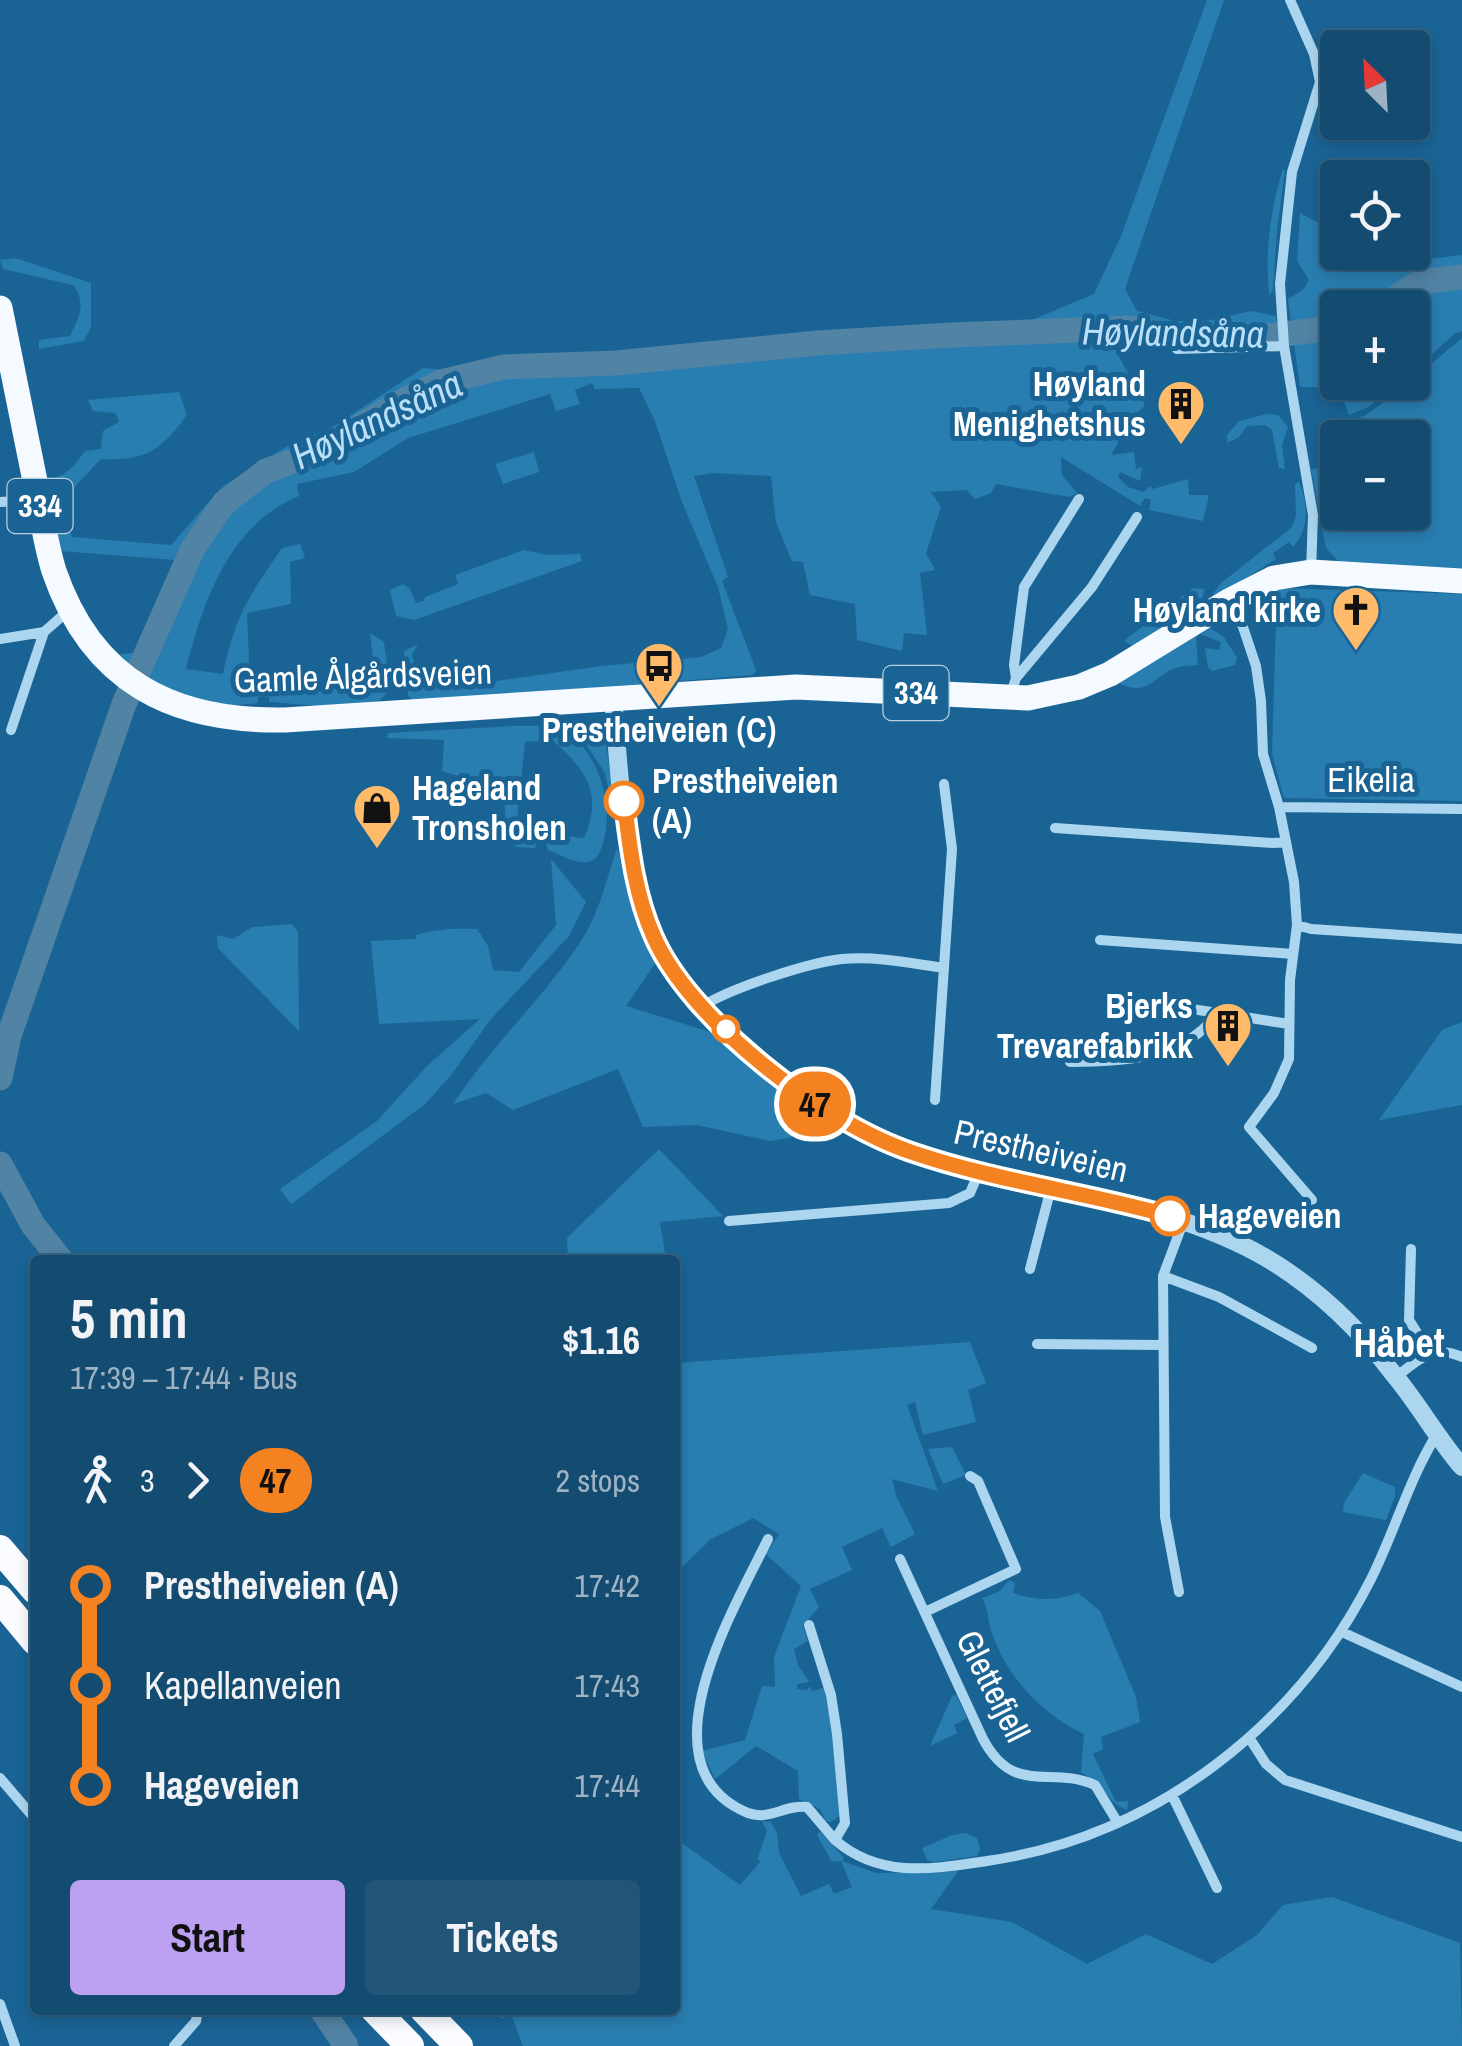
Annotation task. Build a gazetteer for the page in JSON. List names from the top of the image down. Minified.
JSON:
{"streets":{"main road":["334","Gamle Ålgårdsveien"],"street":["Eikelia","Prestheiveien","Glettefjell"]},"crossings":[["Gamle Ålgårdsveien","Prestheiveien"]],"districts":["Håbet"],"water":["Høylandsåna"],"places":{"building":["Høyland Menighetshus","Bjerks Trevarefabrikk"],"church":["Høyland kirke"],"bus stop":["Prestheiveien (C)"],"other":["Prestheiveien (A)","Hageveien"],"shop":["Hageland Tronsholen"]},"lines":["bus line 47"],"north":"top left","page":{"on_map":"47","map_buttons":["+","−"],"heading":["5 min","17:39 – 17:44 · Bus","$1.16"],"legs":["3","47","2 stops"],"list":[{"name":"Prestheiveien (A)","value":"17:42"},{"name":"Kapellanveien","value":"17:43"},{"name":"Hageveien","value":"17:44"}],"buttons":["Start","Tickets"]}}
